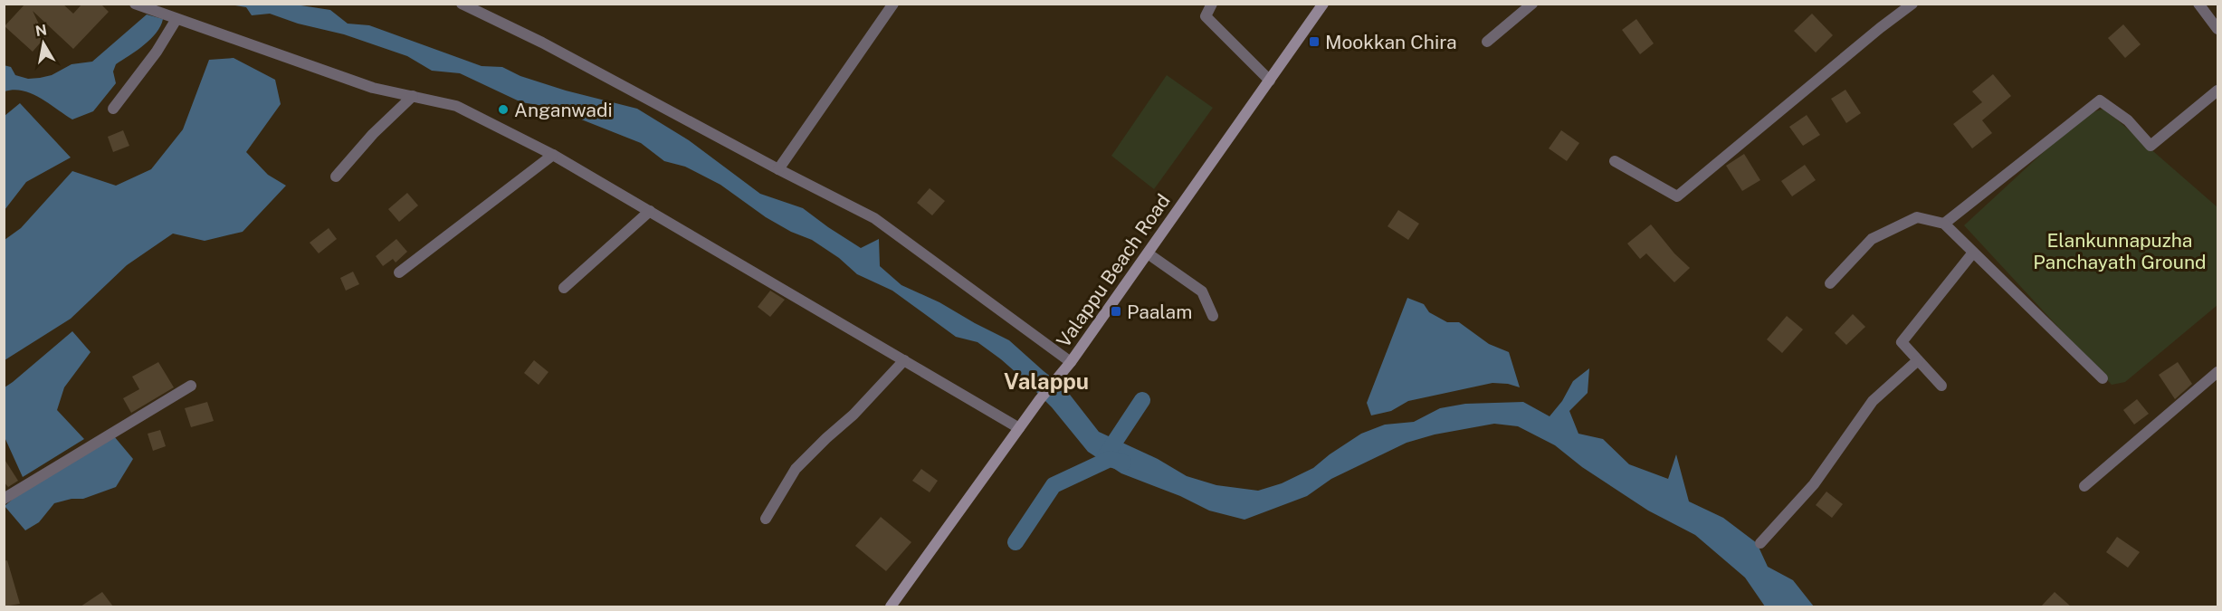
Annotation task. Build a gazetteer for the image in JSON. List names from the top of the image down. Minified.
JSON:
{"streets":{"main road":["Valappu Beach Road"]},"districts":["Valappu"],"parks":["Elankunnapuzha Panchayath Ground"],"places":{"transit":["Mookkan Chira","Paalam"],"other":["Anganwadi"]},"north":"top"}
